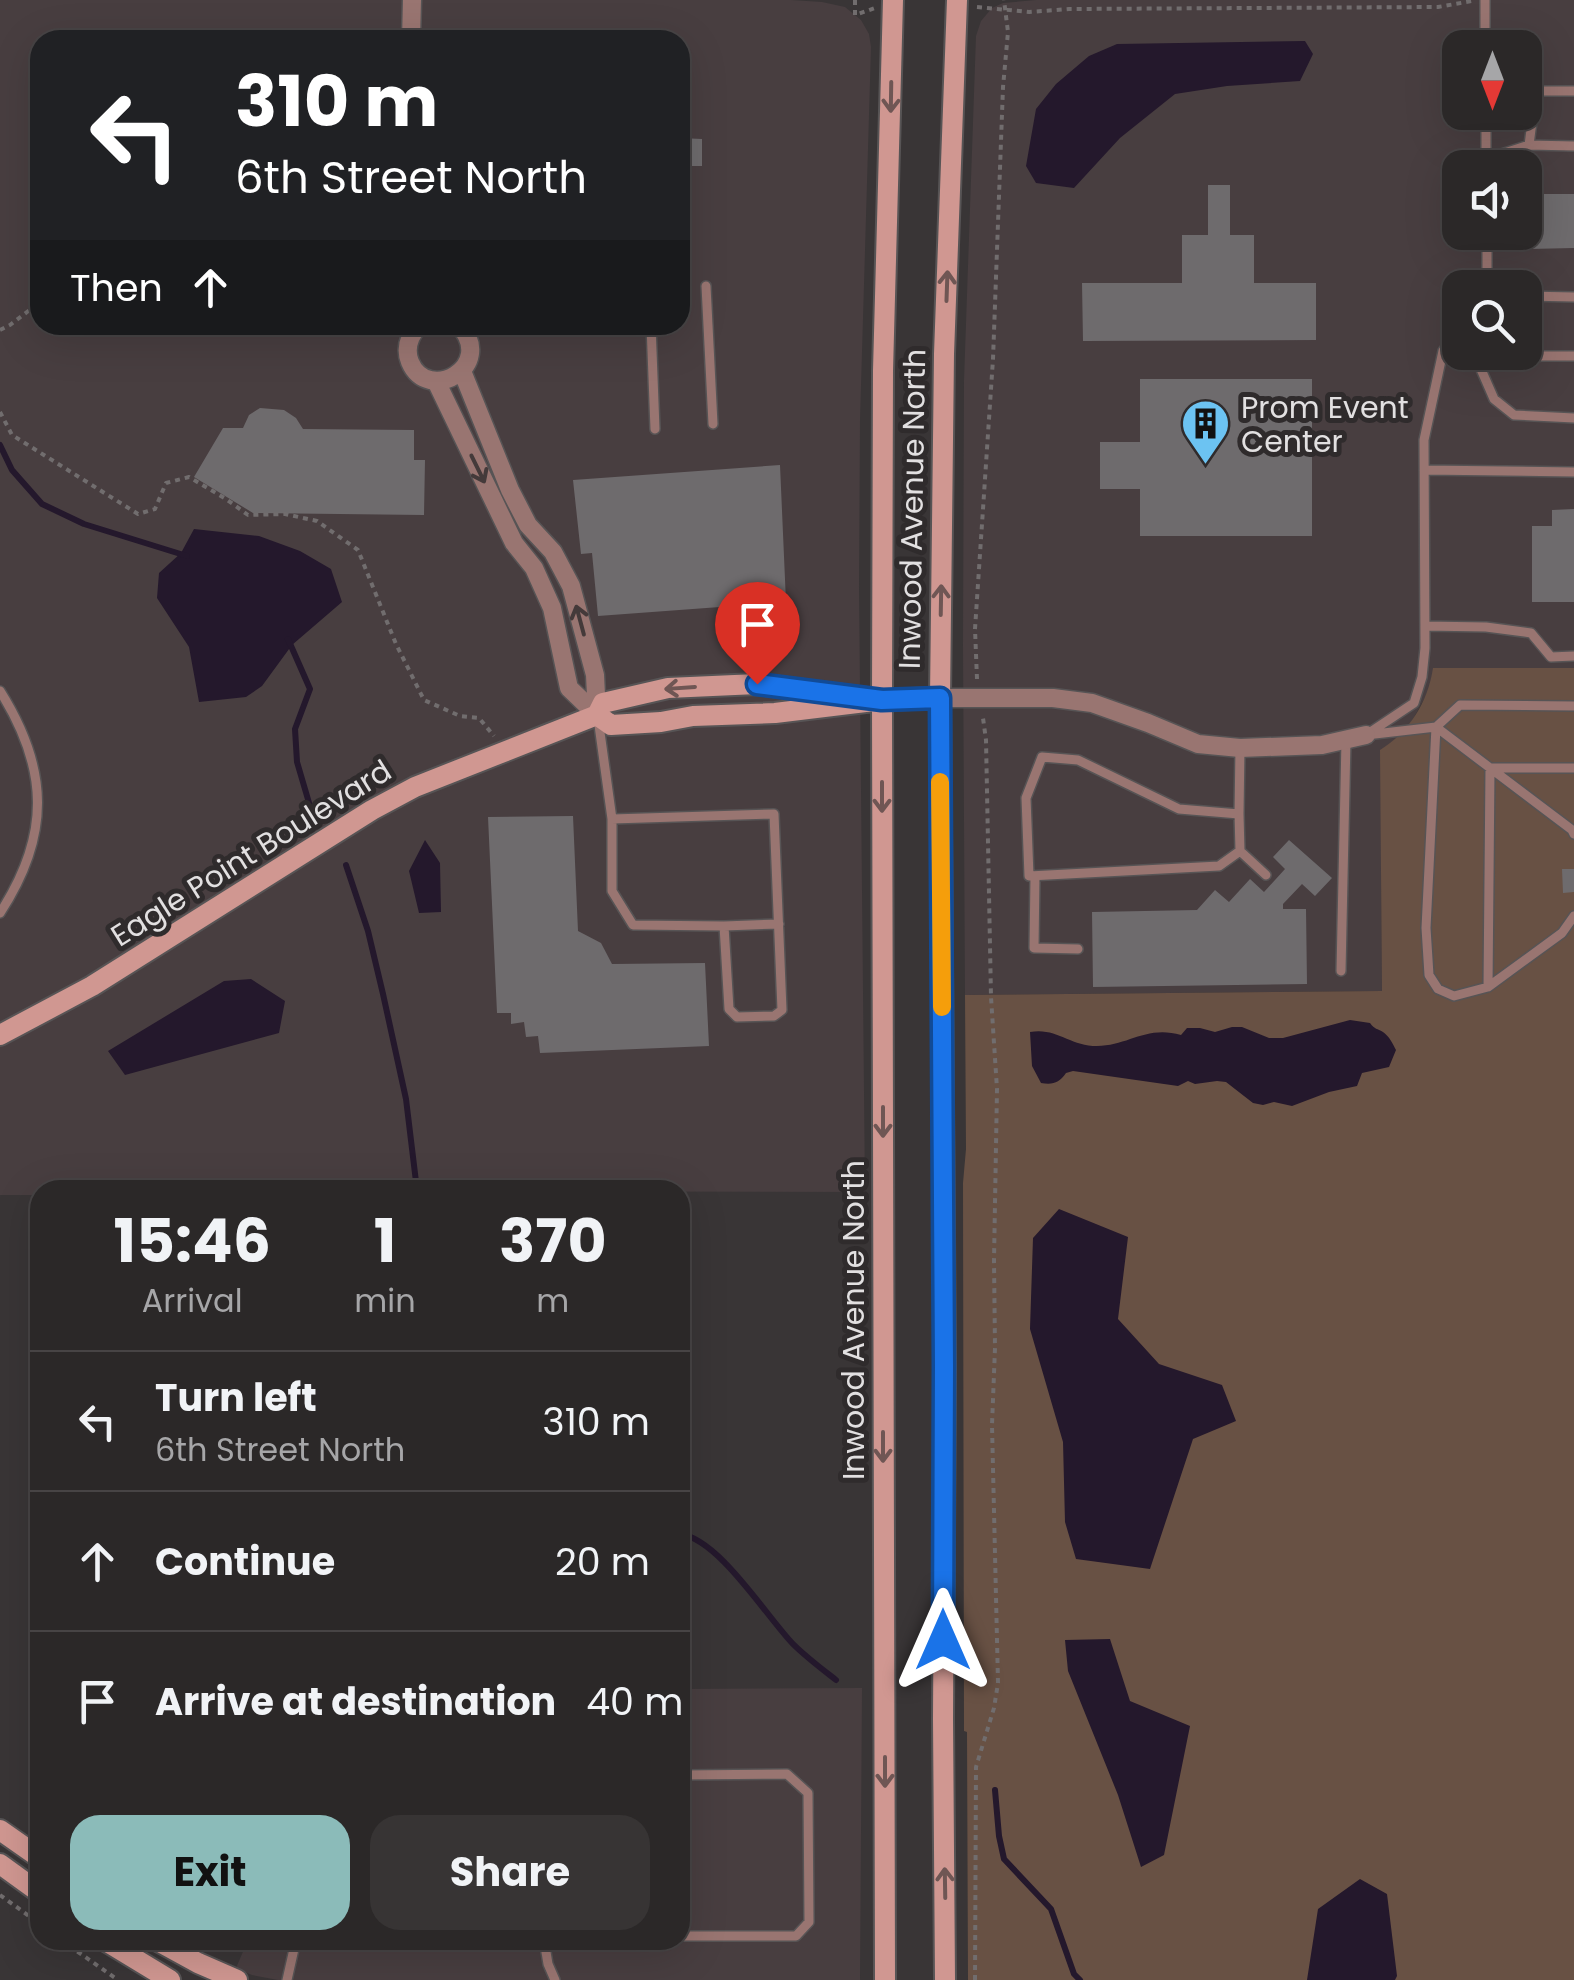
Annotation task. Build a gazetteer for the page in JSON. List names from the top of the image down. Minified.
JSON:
{"streets":{"main road":["Inwood Avenue North","Eagle Point Boulevard"]},"crossings":[["Inwood Avenue North","Eagle Point Boulevard"]],"places":{"building":["Prom Event Center"]},"north":"bottom","page":{"turn":["310 m","6th Street North"],"then":"Then","eta":["15:46","Arrival","1","min","370","m"],"list":[{"name":"Turn left","note":"6th Street North","value":"310 m"},{"name":"Continue","value":"20 m"},{"name":"Arrive at destination","value":"40 m"}],"buttons":["Exit","Share"]}}
